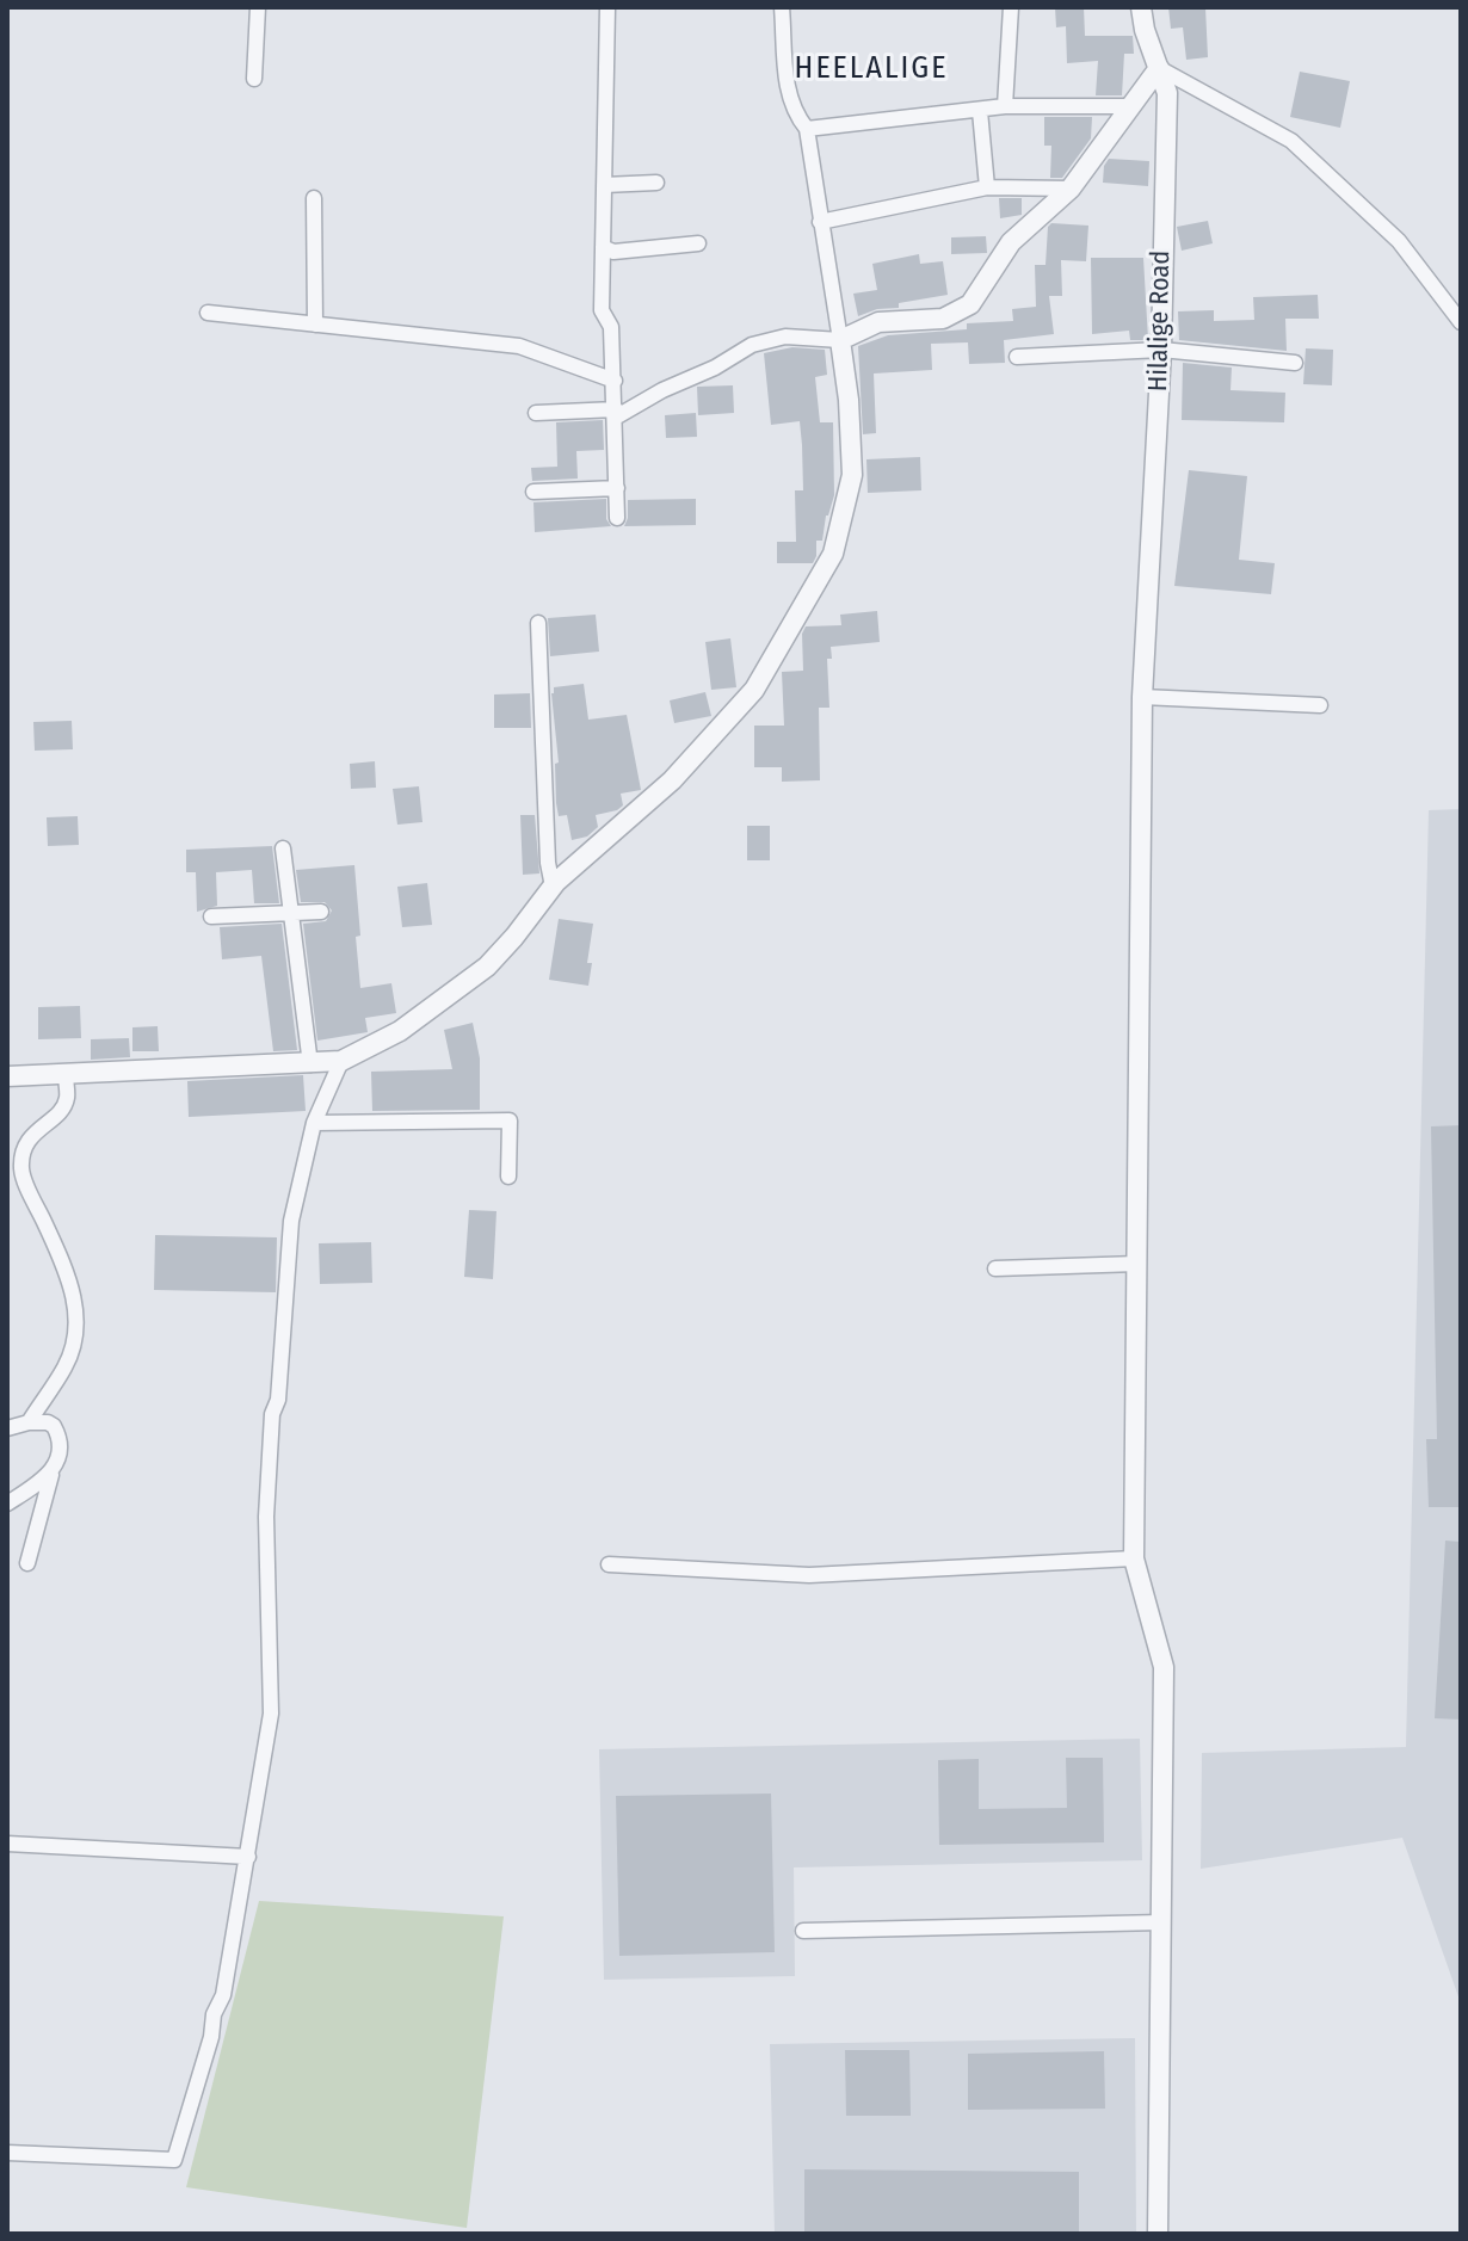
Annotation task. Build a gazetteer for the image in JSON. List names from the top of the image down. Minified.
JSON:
{"streets":{"street":["Hilalige Road"]},"districts":["HEELALIGE"]}
